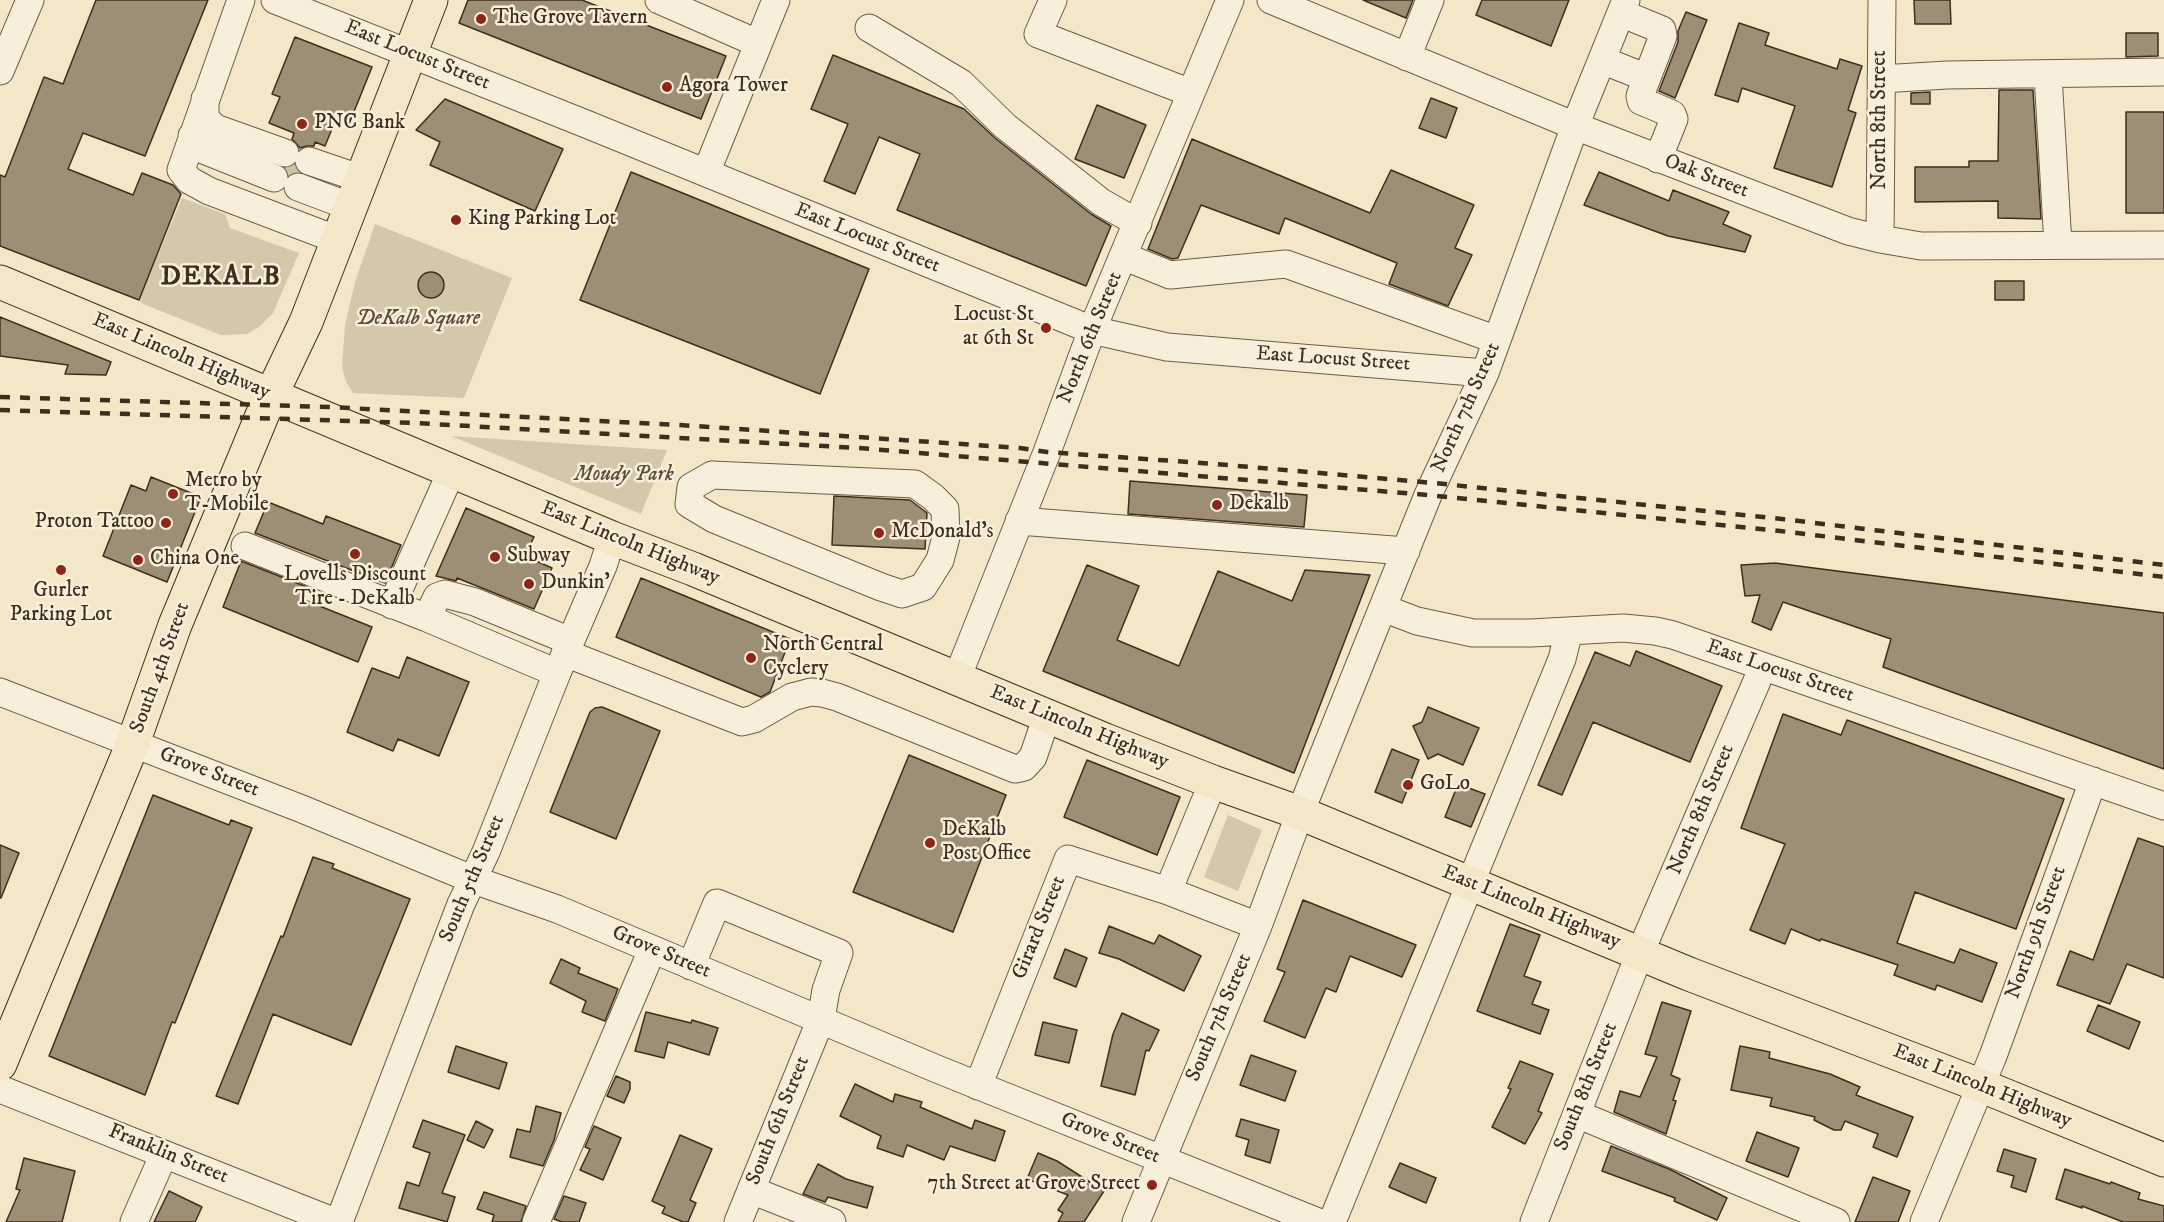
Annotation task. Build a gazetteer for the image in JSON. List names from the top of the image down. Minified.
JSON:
{"streets":{"main road":["East Lincoln Highway","South 4th Street"],"street":["East Locust Street","North 8th Street","Oak Street","North 6th Street","North 7th Street","Grove Street","South 5th Street","Girard Street","North 9th Street","South 7th Street","South 8th Street","South 6th Street","Franklin Street"]},"crossings":[["East Locust Street","North 8th Street"],["East Locust Street","North 6th Street"],["East Locust Street","North 7th Street"],["East Locust Street","South 4th Street"],["East Locust Street","North 9th Street"],["North 8th Street","Oak Street"],["North 8th Street","East Lincoln Highway"],["North 8th Street","South 8th Street"],["Oak Street","North 7th Street"],["North 6th Street","East Lincoln Highway"],["East Lincoln Highway","North 7th Street"],["East Lincoln Highway","South 4th Street"],["East Lincoln Highway","South 5th Street"],["East Lincoln Highway","North 9th Street"],["East Lincoln Highway","South 7th Street"],["East Lincoln Highway","South 8th Street"],["North 7th Street","South 7th Street"],["South 4th Street","Grove Street"],["Grove Street","South 5th Street"],["Grove Street","Girard Street"],["Grove Street","South 7th Street"],["Grove Street","South 6th Street"],["South 5th Street","Franklin Street"],["Girard Street","South 7th Street"]],"districts":["DEKALB"],"parks":["DeKalb Square","Moudy Park"],"places":["The Grove Tavern","Agora Tower","PNC Bank","King Parking Lot","Locust St at 6th St","Metro by T-Mobile","Dekalb","Proton Tattoo","McDonald's","Lovells Discount Tire - DeKalb","Subway","China One","Gurler Parking Lot","Dunkin'","North Central Cyclery","GoLo","DeKalb Post Office","7th Street at Grove Street"]}
